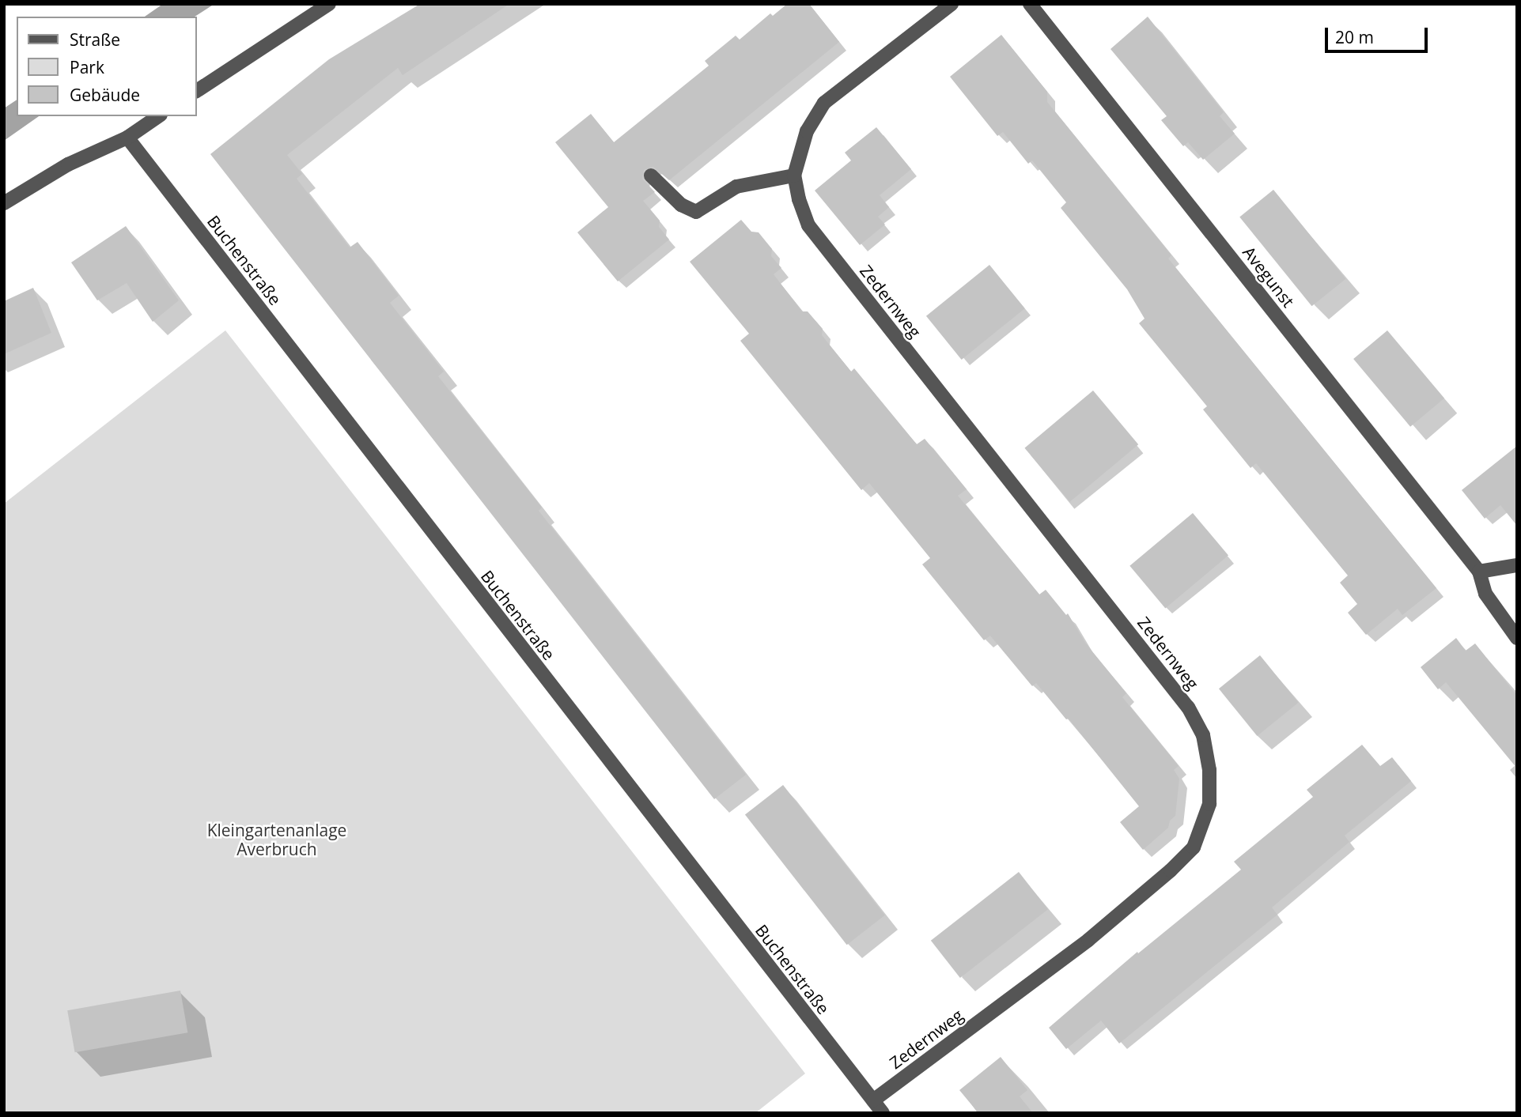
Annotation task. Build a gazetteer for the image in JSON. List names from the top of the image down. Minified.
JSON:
{"streets":{"street":["Buchenstraße","Avegunst","Zedernweg"]},"crossings":[["Buchenstraße","Zedernweg"]],"parks":["Kleingartenanlage Averbruch"],"legend":["Straße","Park","Gebäude"],"scale_bar":"20 m"}
